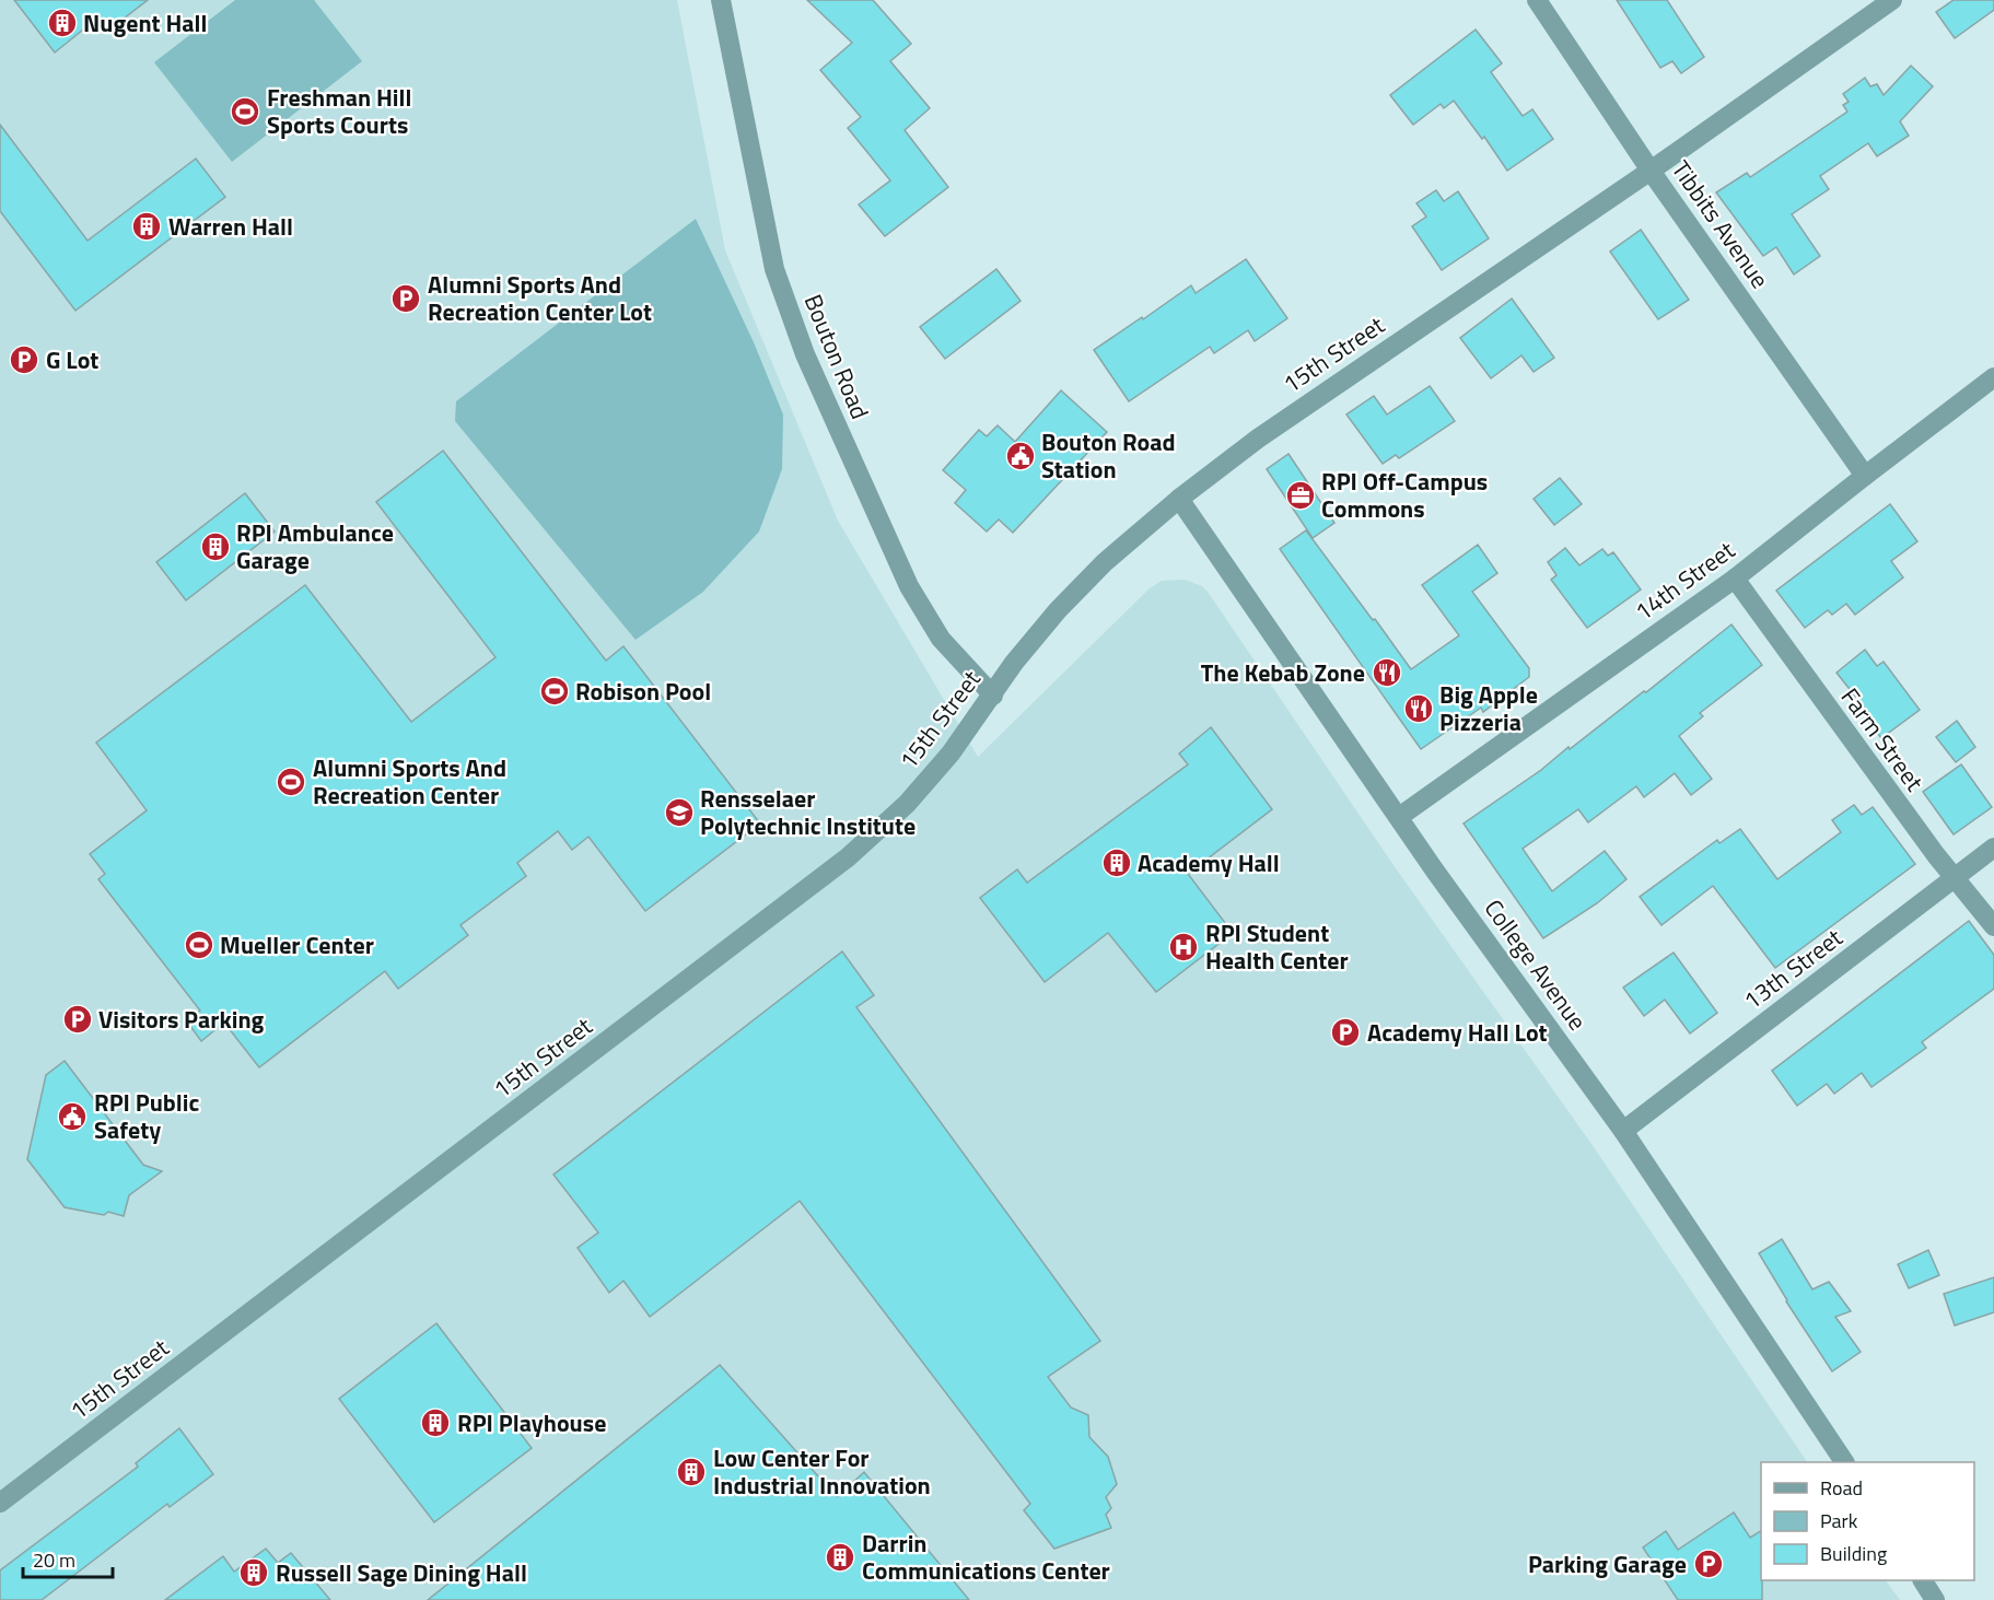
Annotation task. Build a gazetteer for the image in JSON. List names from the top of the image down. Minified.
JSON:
{"streets":{"street":["Tibbits Avenue","15th Street","Bouton Road","14th Street","Farm Street","College Avenue","13th Street"]},"crossings":[["Tibbits Avenue","15th Street"],["Tibbits Avenue","14th Street"],["15th Street","Bouton Road"],["15th Street","College Avenue"],["14th Street","Farm Street"],["14th Street","College Avenue"],["Farm Street","13th Street"],["College Avenue","13th Street"]],"places":{"building":["Nugent Hall","Warren Hall","RPI Ambulance Garage","Academy Hall","RPI Playhouse","Low Center For Industrial Innovation","Darrin Communications Center","Russell Sage Dining Hall"],"sports":["Freshman Hill Sports Courts","Robison Pool","Alumni Sports And Recreation Center","Mueller Center"],"parking":["Alumni Sports And Recreation Center Lot","G Lot","Visitors Parking","Academy Hall Lot","Parking Garage"],"public building":["Bouton Road Station","RPI Public Safety"],"office":["RPI Off-Campus Commons"],"restaurant":["The Kebab Zone","Big Apple Pizzeria"],"school or university":["Rensselaer Polytechnic Institute"],"hospital":["RPI Student Health Center"]},"legend":["Road","Park","Building"],"scale_bar":"20 m"}
